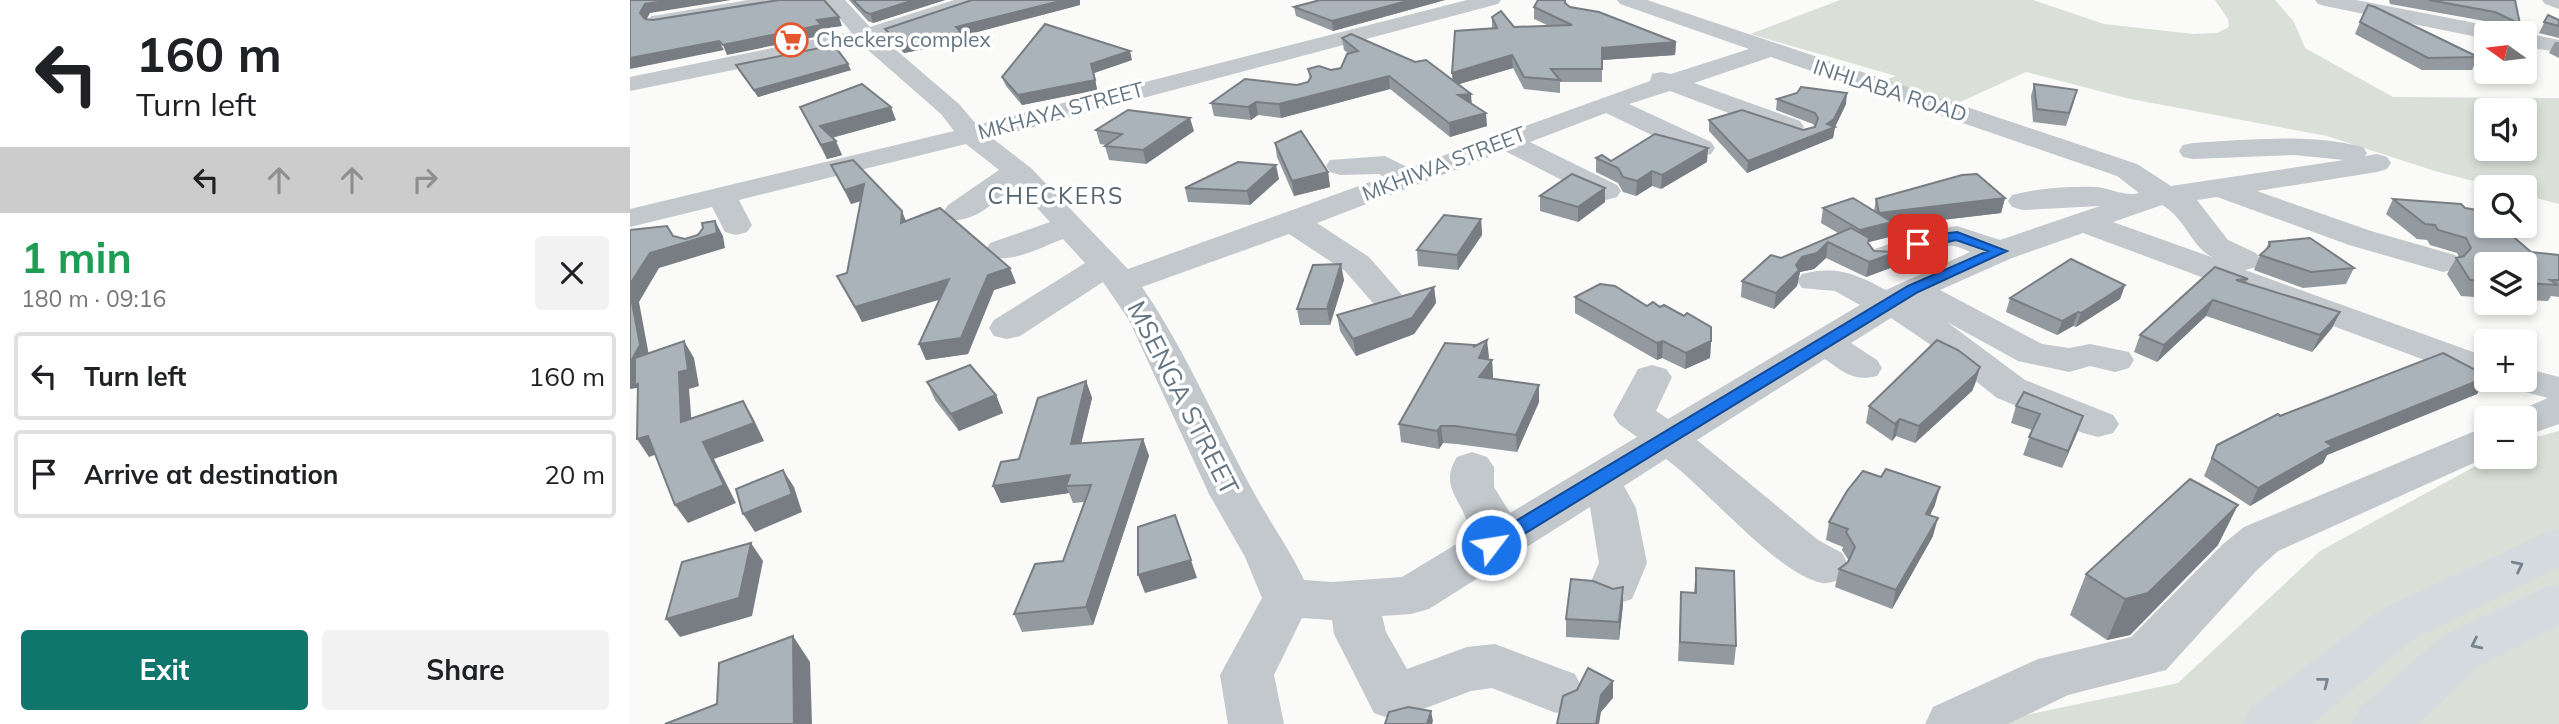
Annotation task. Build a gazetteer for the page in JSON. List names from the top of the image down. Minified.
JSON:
{"streets":{"street":["INHLABA ROAD","MKHAYA STREET","MKHIWA STREET","MSENGA STREET"]},"crossings":[["INHLABA ROAD","MKHIWA STREET"],["MKHAYA STREET","MSENGA STREET"],["MKHIWA STREET","MSENGA STREET"]],"districts":["CHECKERS"],"places":{"supermarket":["Checkers complex"]},"north":"left","page":{"turn":["160 m","Turn left"],"map_buttons":["+","−"],"heading":["1 min","180 m · 09:16"],"list":[{"name":"Turn left","value":"160 m"},{"name":"Arrive at destination","value":"20 m"}],"buttons":["Exit","Share"]}}
